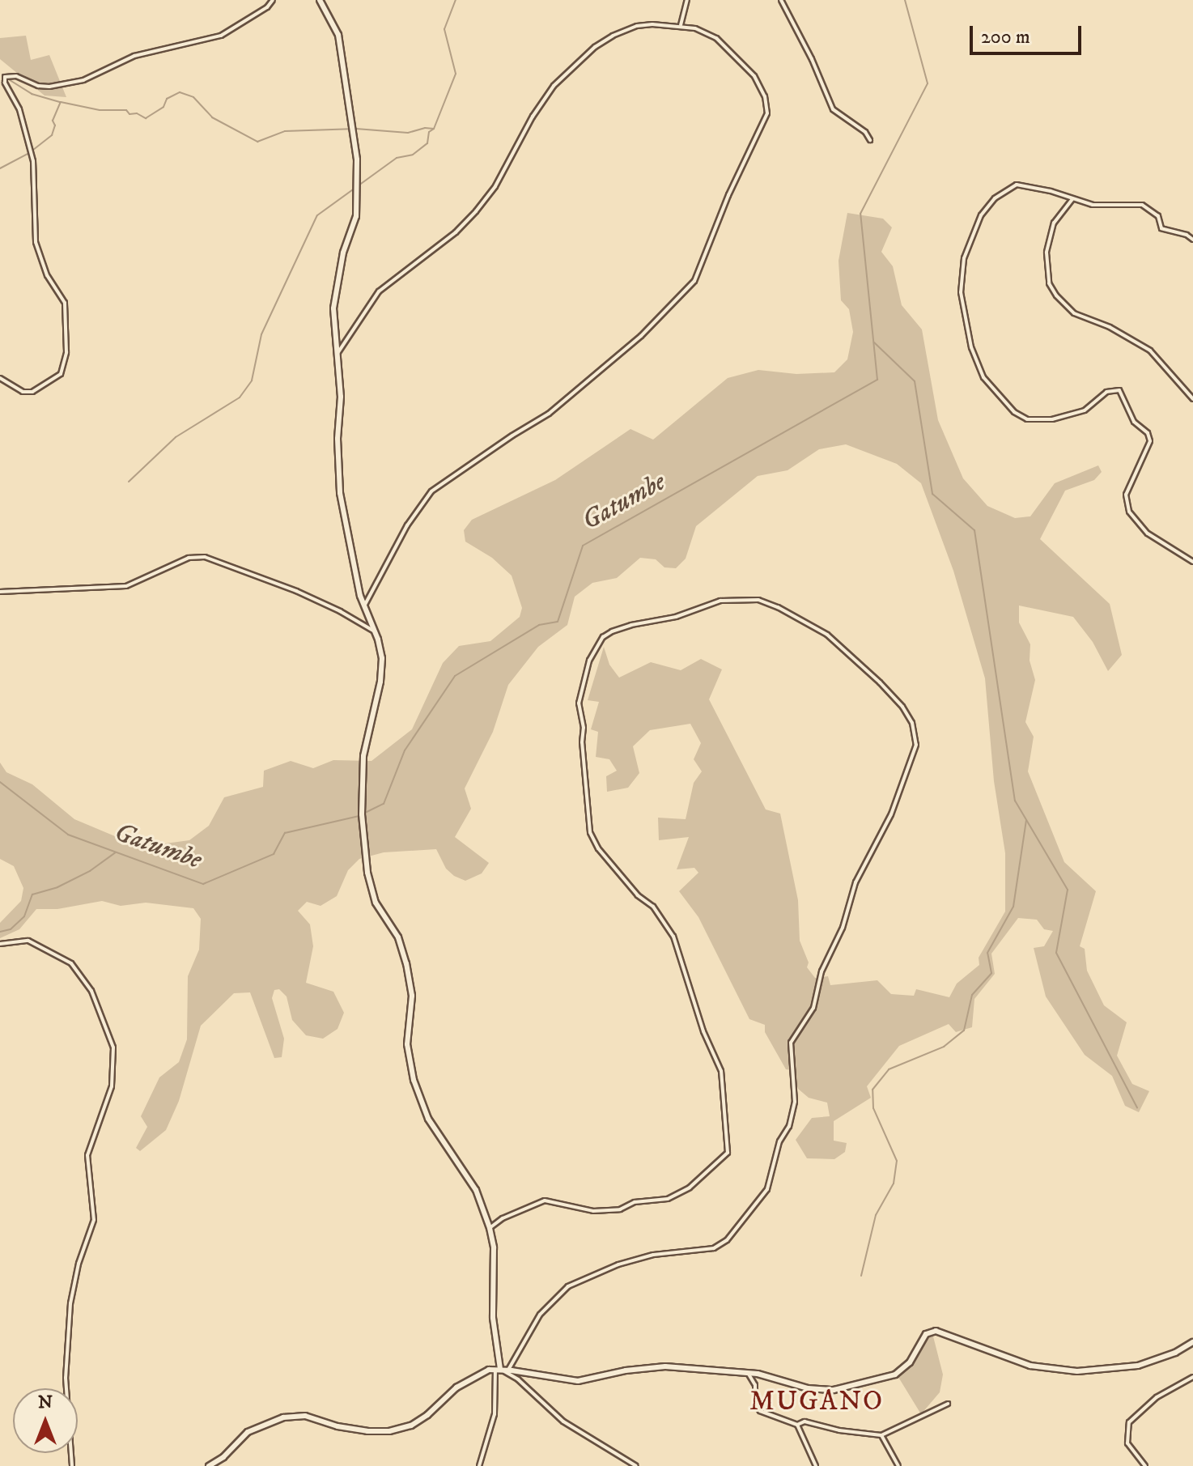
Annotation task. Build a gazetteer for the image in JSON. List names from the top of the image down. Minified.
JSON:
{"districts":["MUGANO"],"water":["Gatumbe"],"scale_bar":"200 m","north":"top"}
